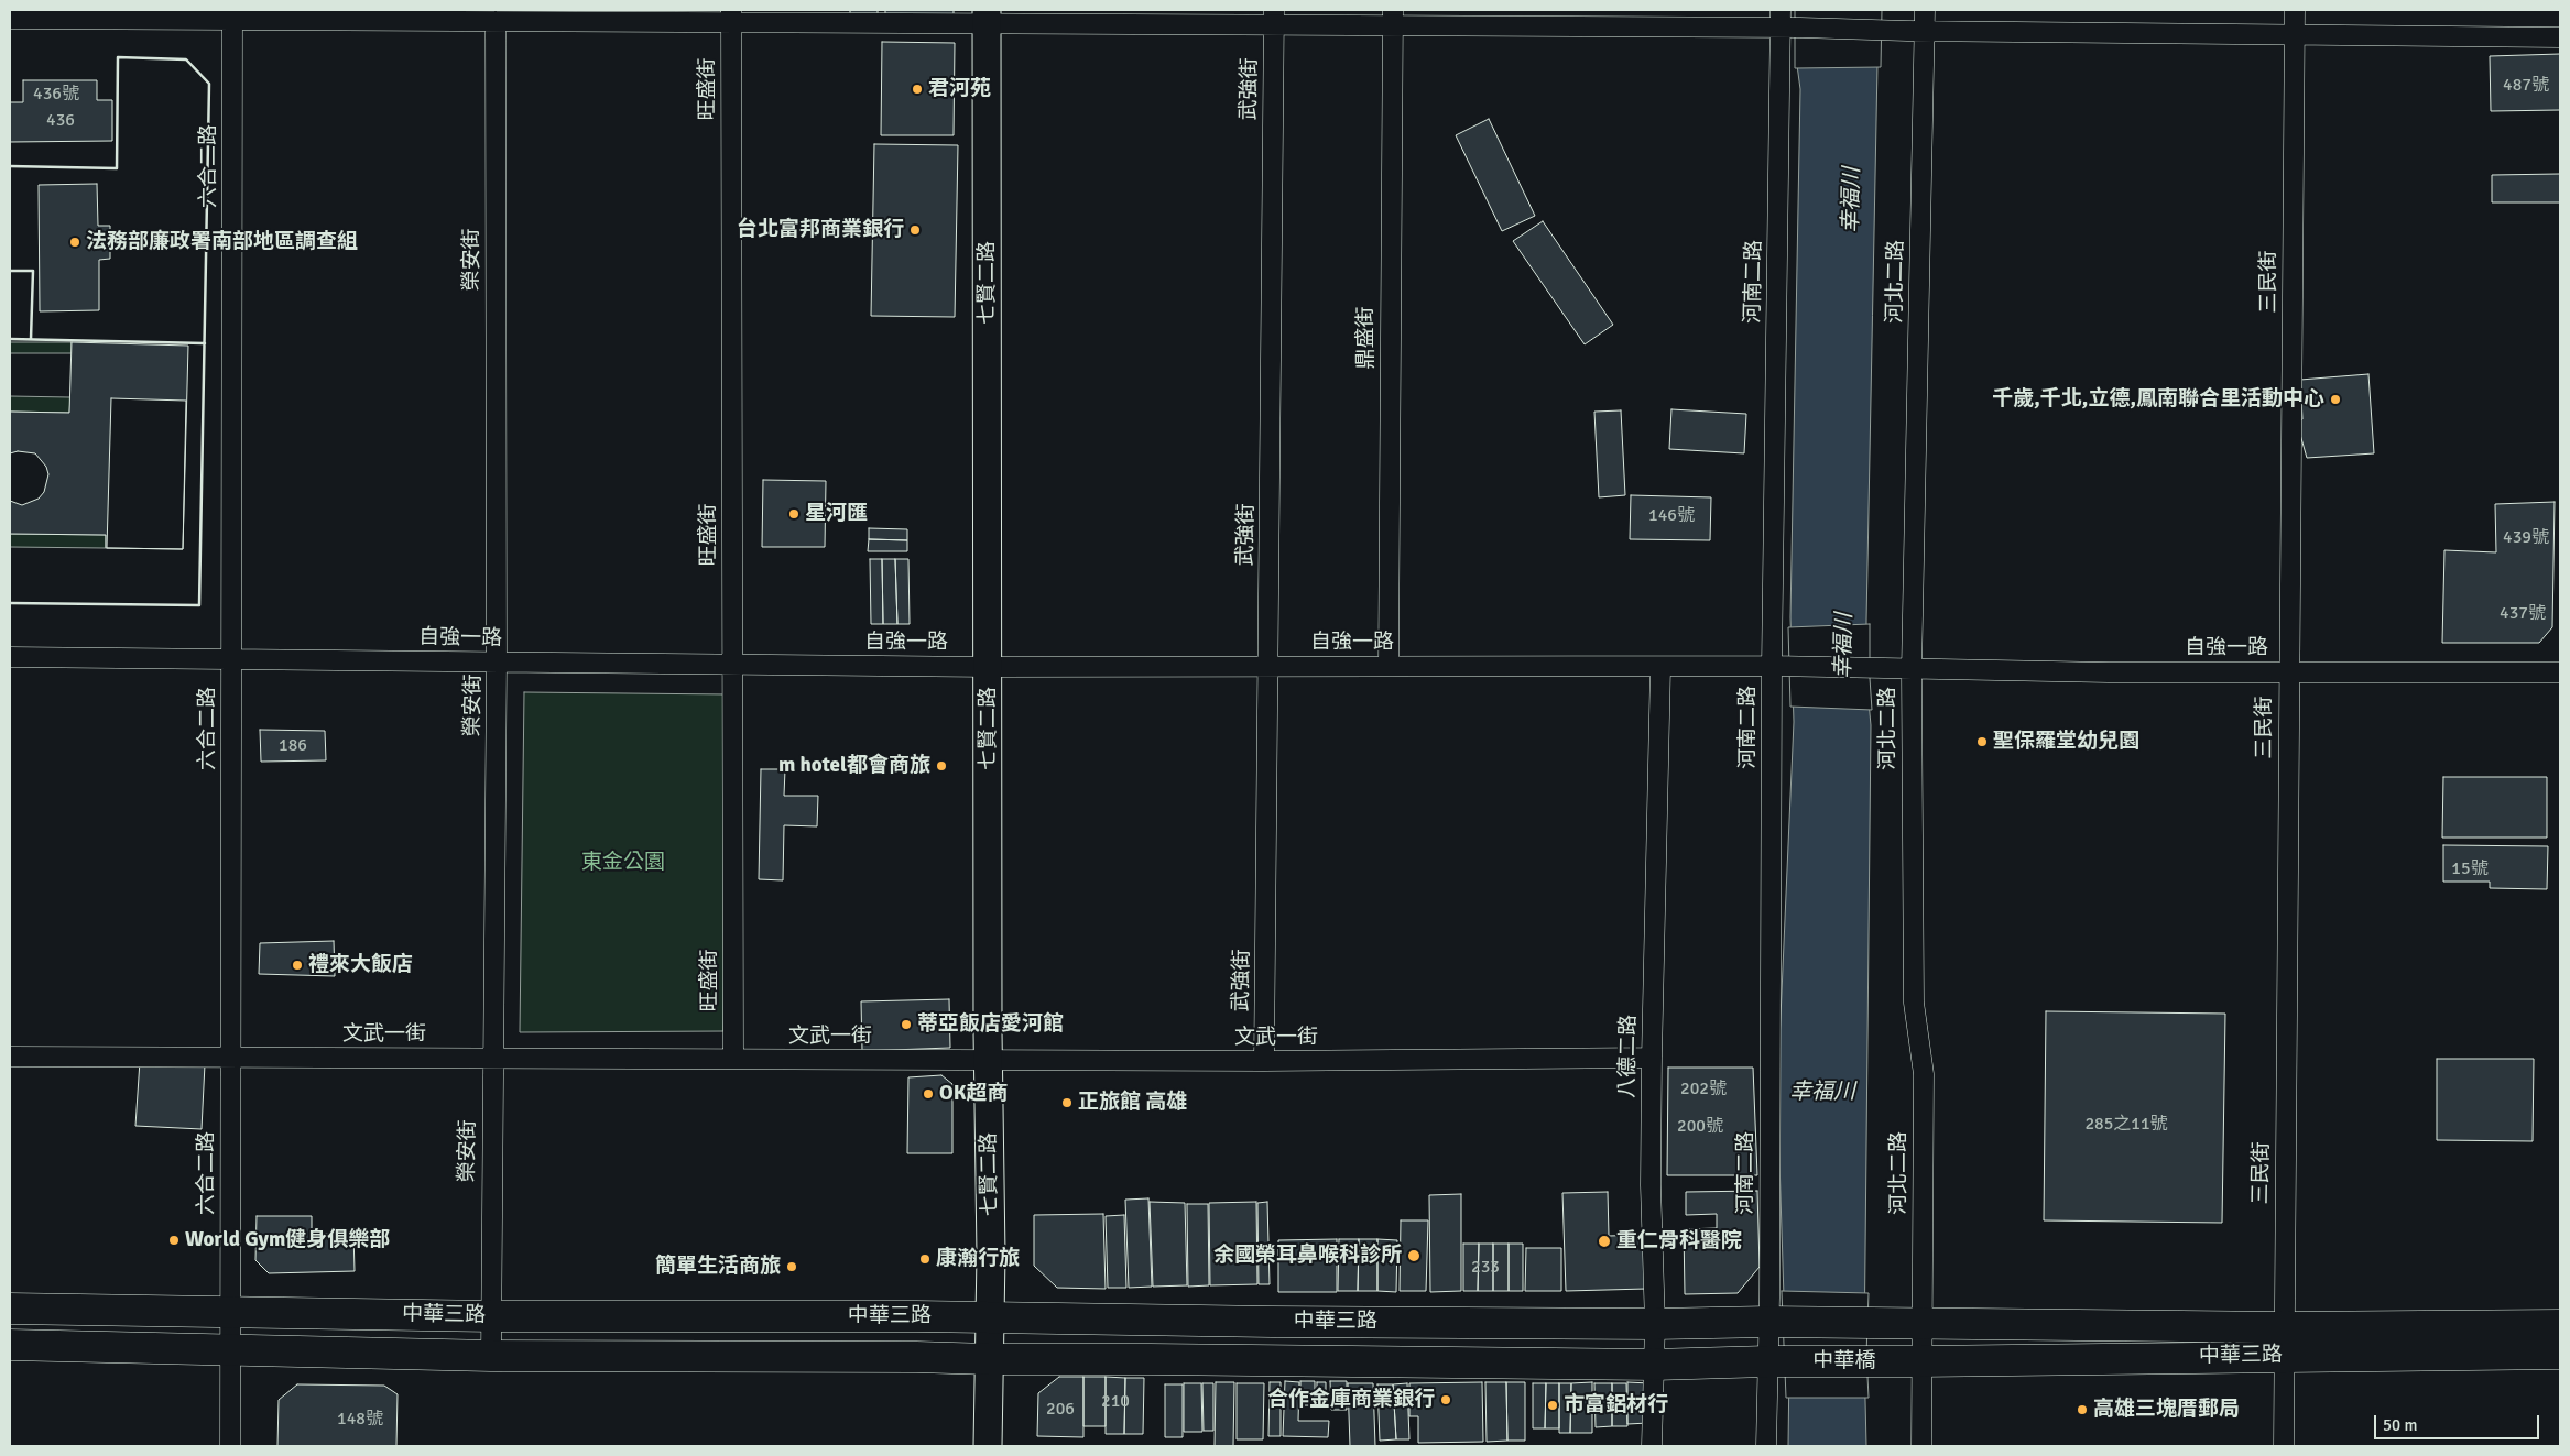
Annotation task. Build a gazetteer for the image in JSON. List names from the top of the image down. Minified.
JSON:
{"streets":{"main road":["中華三路","中華橋"],"street":["旺盛街","武強街","六合二路","榮安街","河南二路","河北二路","三民街","七賢二路","鼎盛街","自強一路","文武一街","八德二路"]},"crossings":[["旺盛街","自強一路"],["旺盛街","文武一街"],["武強街","自強一路"],["武強街","文武一街"],["六合二路","自強一路"],["六合二路","文武一街"],["六合二路","中華三路"],["榮安街","自強一路"],["榮安街","文武一街"],["榮安街","中華三路"],["河南二路","自強一路"],["河南二路","中華三路"],["河南二路","中華橋"],["河北二路","自強一路"],["河北二路","中華三路"],["河北二路","中華橋"],["三民街","自強一路"],["三民街","中華三路"],["七賢二路","自強一路"],["七賢二路","文武一街"],["七賢二路","中華三路"],["鼎盛街","自強一路"],["自強一路","八德二路"],["文武一街","八德二路"],["八德二路","中華三路"],["中華三路","中華橋"]],"water":["幸福川"],"parks":["東金公園"],"places":["君河苑","台北富邦商業銀行","法務部廉政署南部地區調查組","千歲,千北,立德,鳳南聯合里活動中心","星河匯","聖保羅堂幼兒園","m hotel都會商旅","禮來大飯店","蒂亞飯店愛河館","OK超商","正旅館 高雄","World Gym健身俱樂部","重仁骨科醫院","余國榮耳鼻喉科診所","康瀚行旅","簡單生活商旅","合作金庫商業銀行","市富鋁材行","高雄三塊厝郵局"],"house_numbers":["487號","436號","436","146號","439號","437號","186","15號","202號","285之11號","200號","233","210","206","148號"],"scale_bar":"50 m"}
